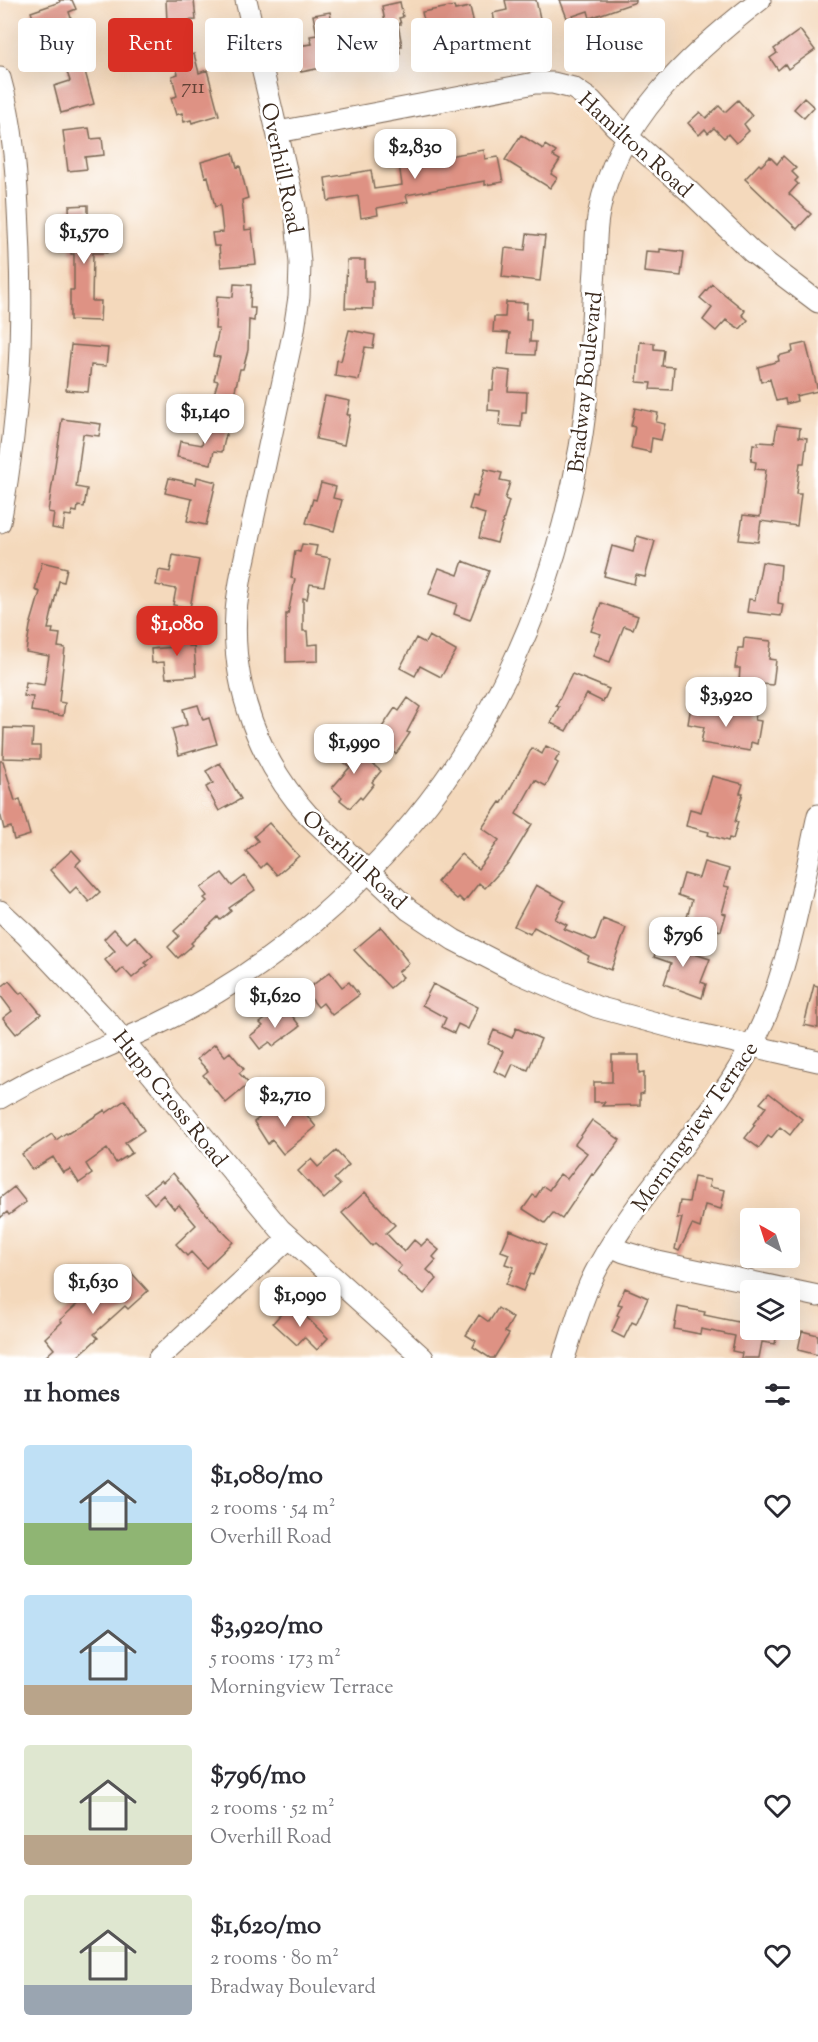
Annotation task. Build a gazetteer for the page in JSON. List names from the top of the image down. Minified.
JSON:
{"streets":{"street":["Hamilton Road","Overhill Road","Bradway Boulevard","Hupp Cross Road","Morningview Terrace"]},"crossings":[["Hamilton Road","Overhill Road"],["Hamilton Road","Bradway Boulevard"],["Overhill Road","Bradway Boulevard"],["Overhill Road","Morningview Terrace"],["Bradway Boulevard","Hupp Cross Road"]],"house_numbers":["711"],"north":"top left","page":{"chip":["Buy","Rent","Filters","New","Apartment","House"],"price":["$2,830","$1,570","$1,140","$1,080","$3,920","$1,990","$796","$1,620","$2,710","$1,630","$1,090"],"heading":"11 homes","list":[{"name":"$1,080/mo","note":"2 rooms · 54 m² · Overhill Road"},{"name":"$3,920/mo","note":"5 rooms · 173 m² · Morningview Terrace"},{"name":"$796/mo","note":"2 rooms · 52 m² · Overhill Road"},{"name":"$1,620/mo","note":"2 rooms · 80 m² · Bradway Boulevard"}]}}
